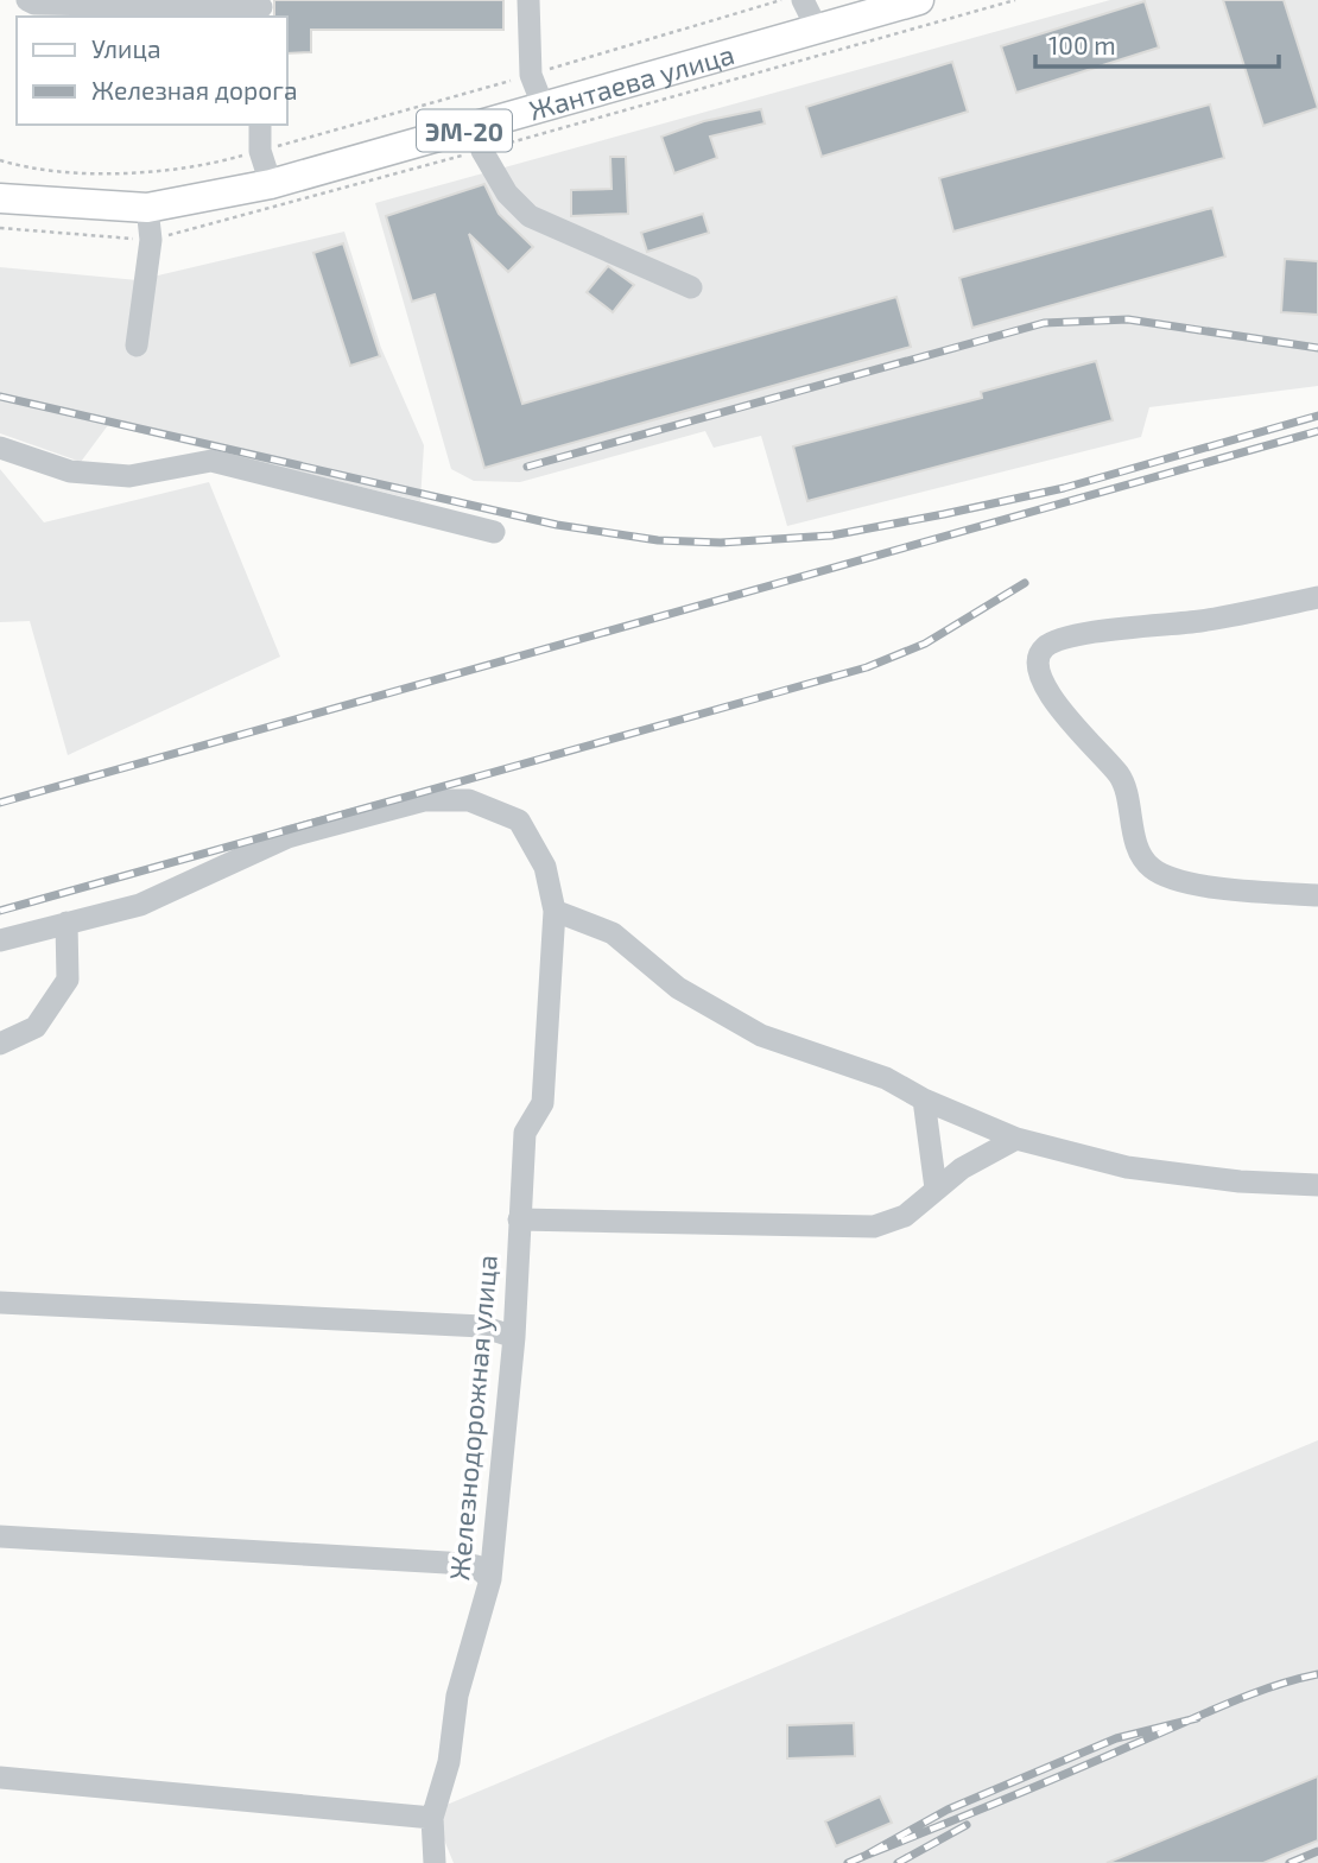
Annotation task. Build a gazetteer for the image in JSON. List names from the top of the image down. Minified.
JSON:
{"streets":{"main road":["Жантаева улица","ЭМ-20"],"street":["Железнодорожная улица"]},"legend":["Улица","Железная дорога"],"scale_bar":"100 m"}
